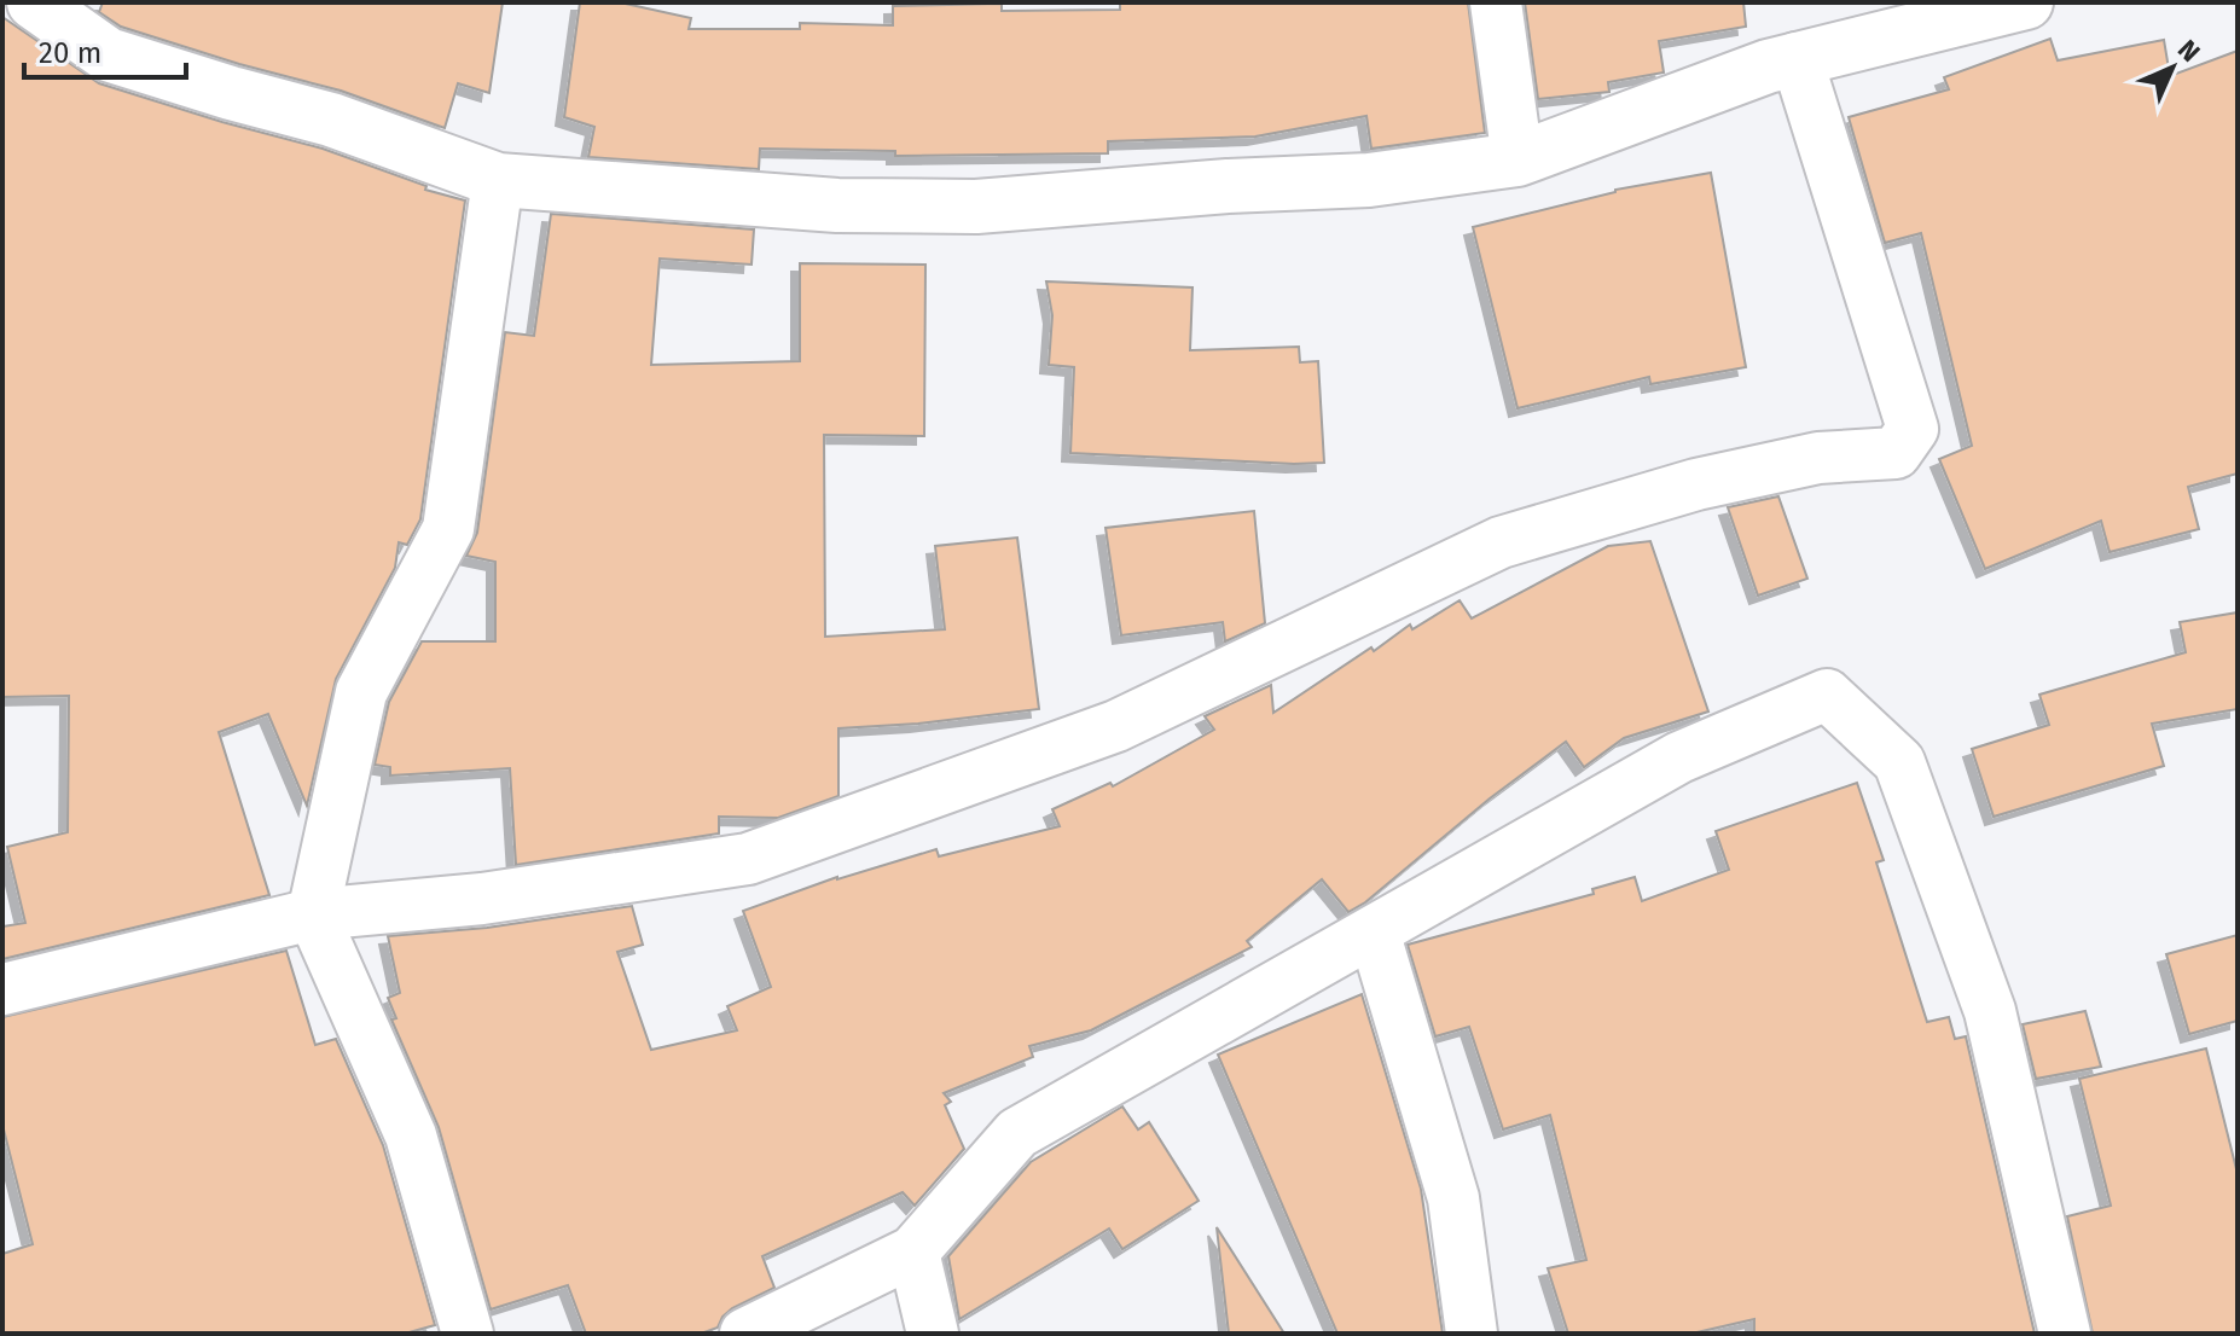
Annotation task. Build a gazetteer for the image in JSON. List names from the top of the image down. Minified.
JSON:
{"scale_bar":"20 m","north":"top right"}
